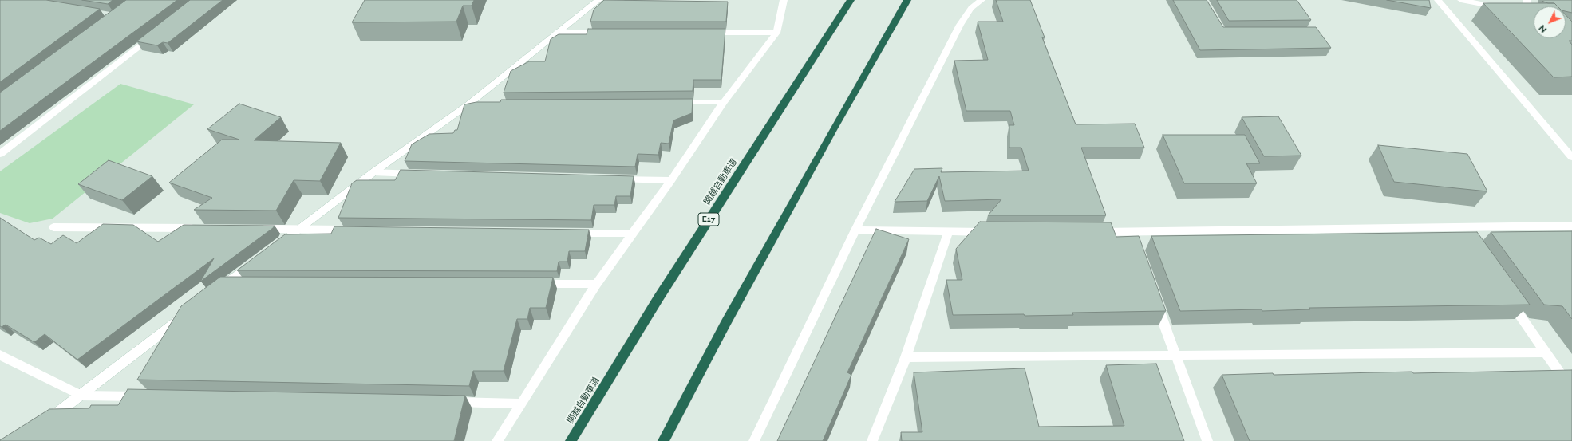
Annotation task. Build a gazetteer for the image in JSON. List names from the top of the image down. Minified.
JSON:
{"streets":{"highway":["関越自動車道","E17"]},"north":"bottom left"}
